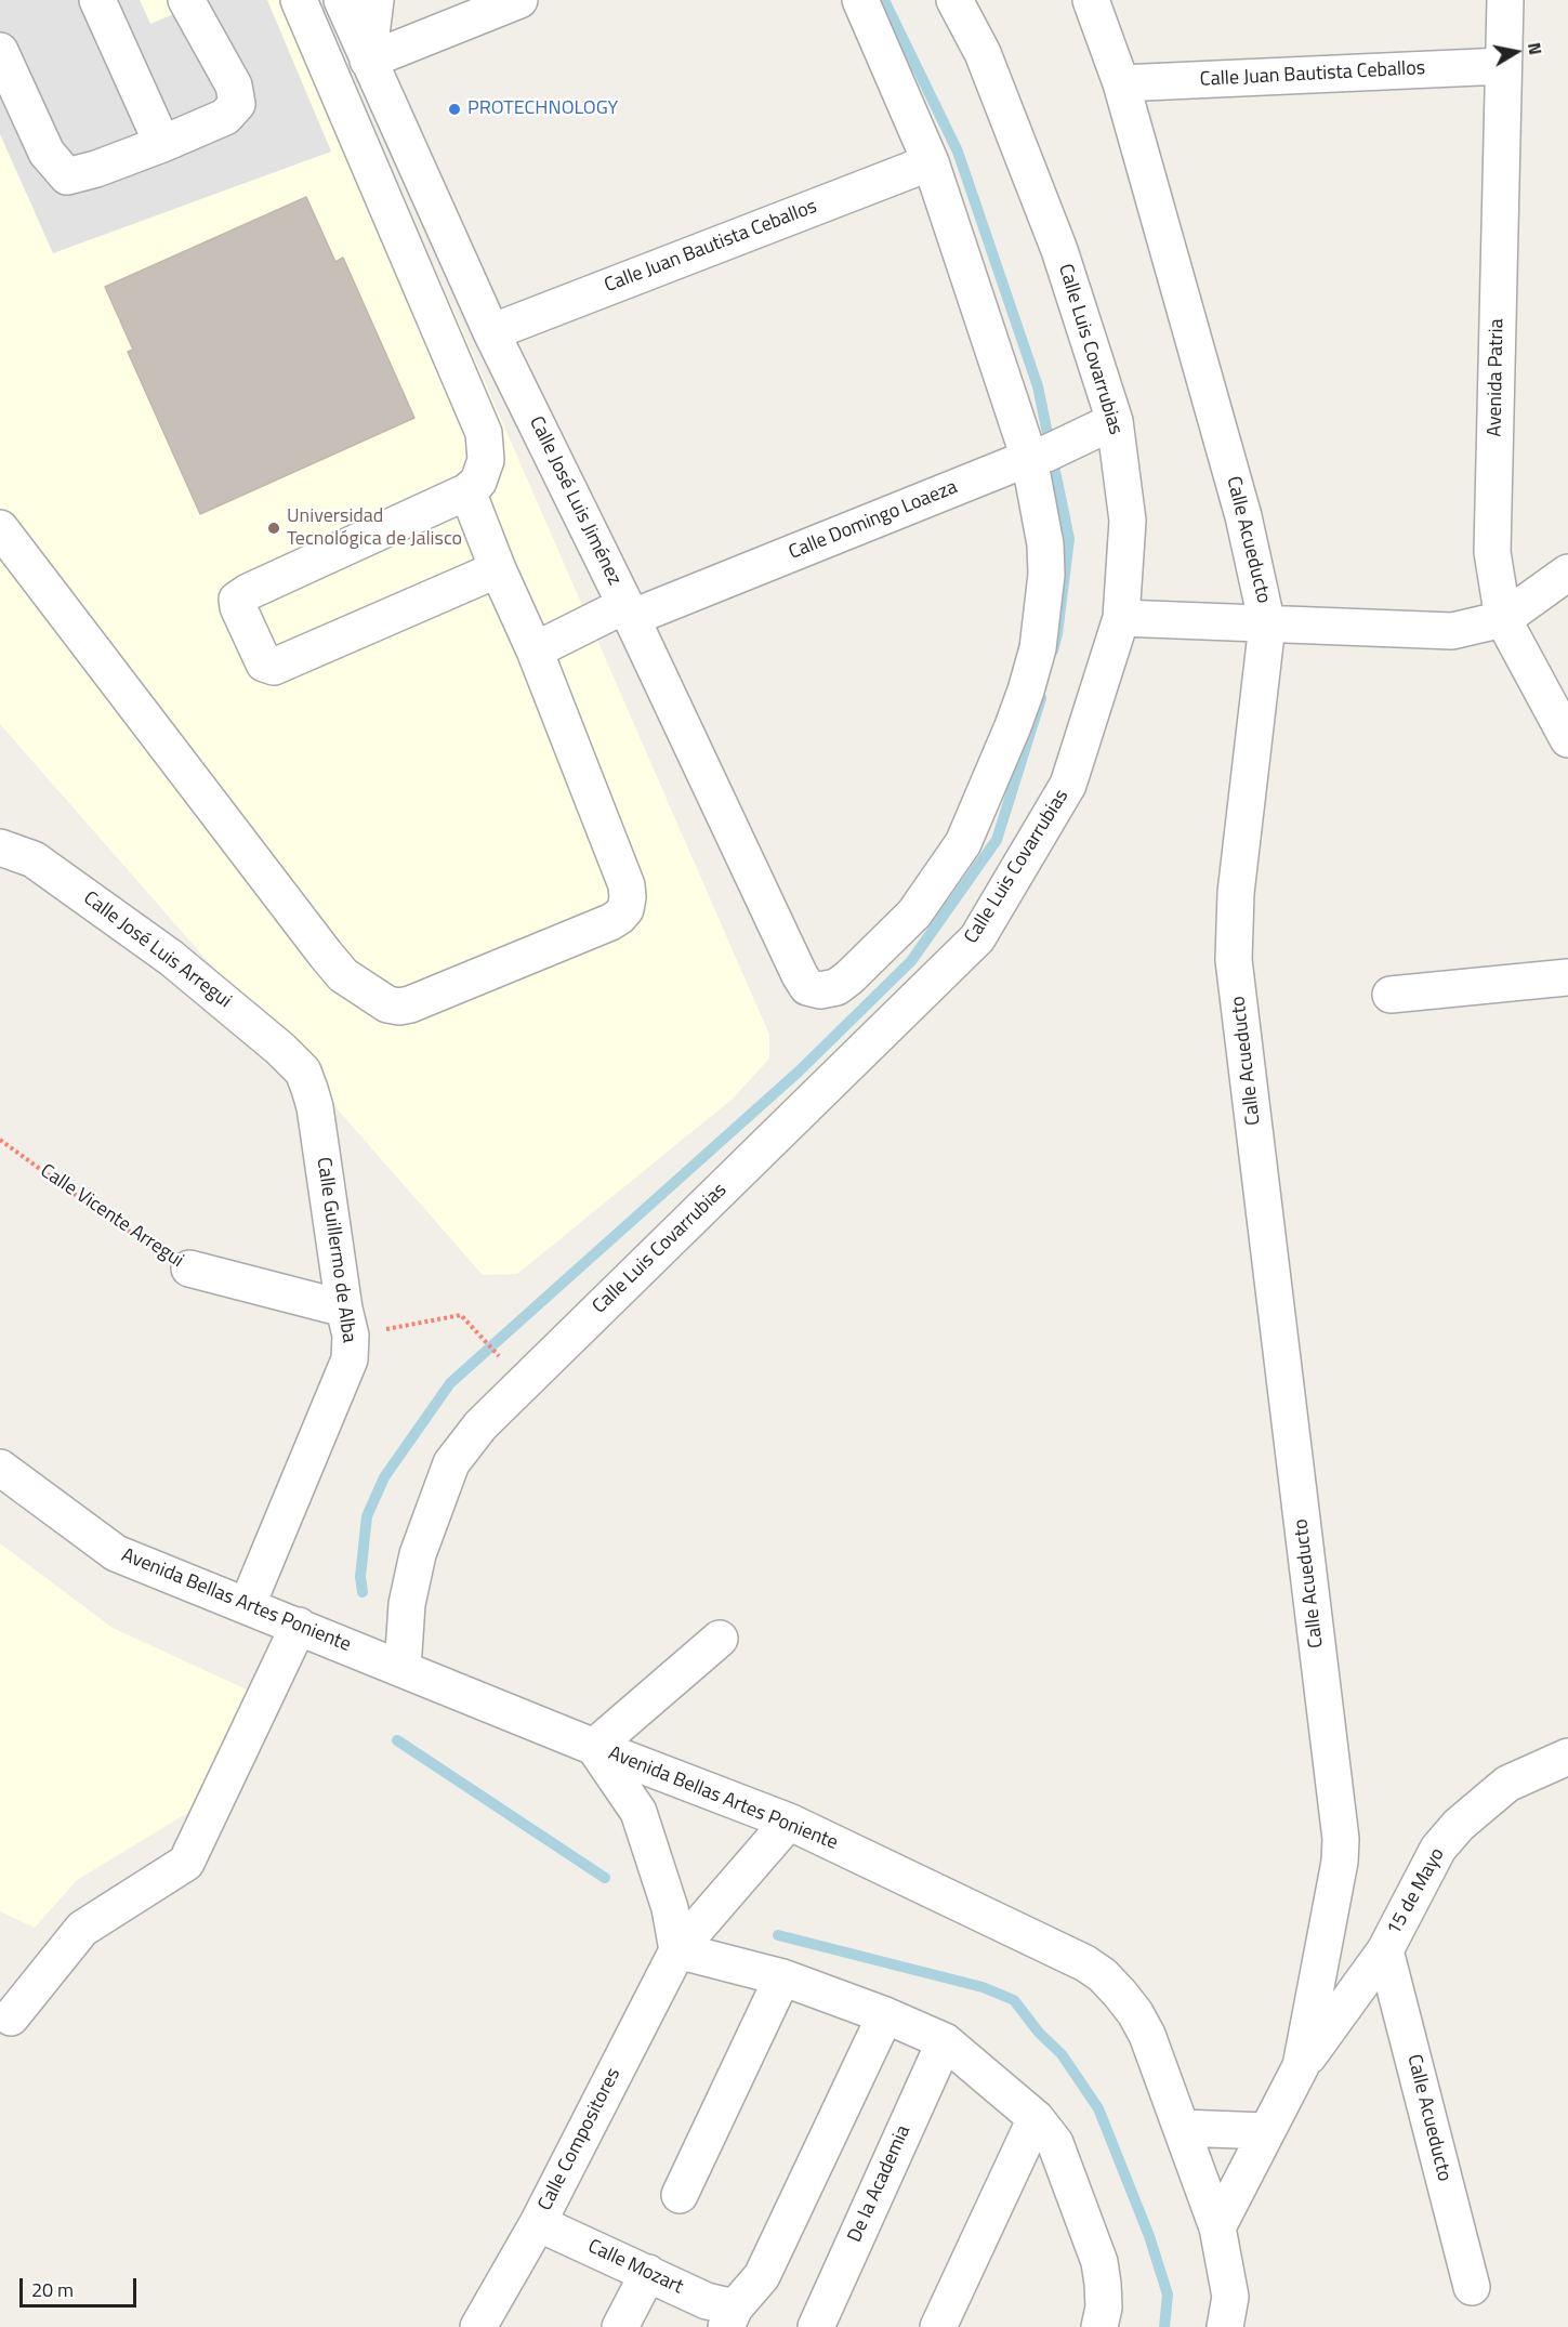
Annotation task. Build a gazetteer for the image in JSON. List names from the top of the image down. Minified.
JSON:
{"streets":{"street":["Calle Juan Bautista Ceballos","Calle Luis Covarrubias","Avenida Patria","Calle José Luis Jiménez","Calle Domingo Loaeza","Calle Acueducto","Calle José Luis Arregui","Calle Vicente Arregui","Calle Guillermo de Alba","Avenida Bellas Artes Poniente","15 de Mayo","Calle Compositores","De la Academia","Calle Mozart"]},"crossings":[["Calle Juan Bautista Ceballos","Avenida Patria"],["Calle Juan Bautista Ceballos","Calle José Luis Jiménez"],["Calle Juan Bautista Ceballos","Calle Acueducto"],["Calle Luis Covarrubias","Calle Domingo Loaeza"],["Calle Luis Covarrubias","Avenida Bellas Artes Poniente"],["Calle José Luis Jiménez","Calle Domingo Loaeza"],["Calle Acueducto","Avenida Bellas Artes Poniente"],["Calle Acueducto","15 de Mayo"],["Calle José Luis Arregui","Calle Guillermo de Alba"],["Calle Vicente Arregui","Calle Guillermo de Alba"],["Calle Guillermo de Alba","Avenida Bellas Artes Poniente"],["Avenida Bellas Artes Poniente","Calle Compositores"],["Calle Compositores","Calle Mozart"]],"places":["PROTECHNOLOGY","Universidad Tecnológica de Jalisco"],"scale_bar":"20 m","north":"right"}
